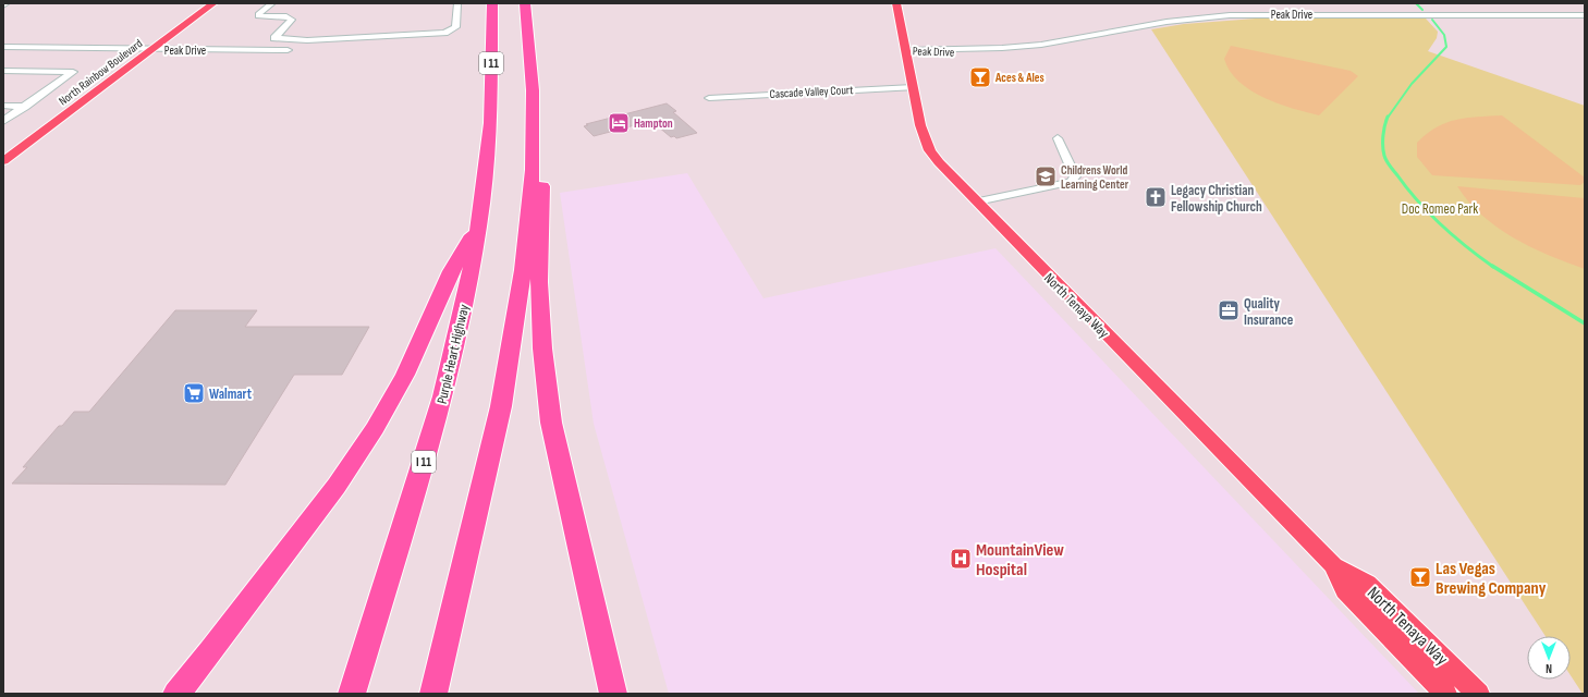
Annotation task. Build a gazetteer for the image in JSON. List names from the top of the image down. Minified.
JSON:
{"streets":{"highway":["I 11","Purple Heart Highway"],"main road":["North Rainbow Boulevard","North Tenaya Way"],"street":["Peak Drive","Cascade Valley Court"]},"crossings":[["Peak Drive","North Rainbow Boulevard"],["Peak Drive","North Tenaya Way"],["Cascade Valley Court","North Tenaya Way"]],"parks":["Doc Romeo Park"],"places":{"bar":["Aces & Ales","Las Vegas Brewing Company"],"hotel":["Hampton"],"school or university":["Childrens World Learning Center"],"church":["Legacy Christian Fellowship Church"],"office":["Quality Insurance"],"supermarket":["Walmart"],"hospital":["MountainView Hospital"]},"north":"bottom"}
